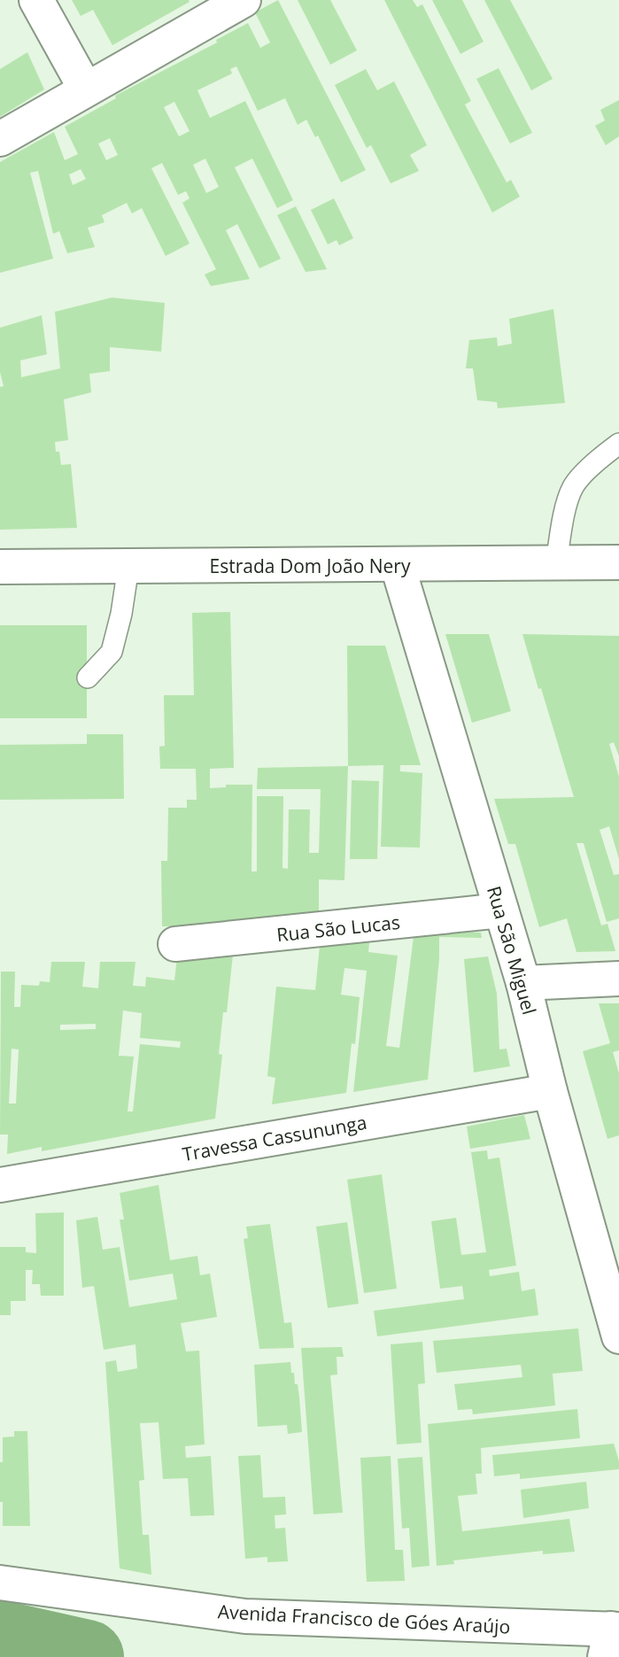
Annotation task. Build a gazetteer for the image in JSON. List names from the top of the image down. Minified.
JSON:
{"streets":{"street":["Estrada Dom João Nery","Rua São Lucas","Rua São Miguel","Travessa Cassununga","Avenida Francisco de Góes Araújo"]},"crossings":[["Estrada Dom João Nery","Rua São Miguel"],["Rua São Lucas","Rua São Miguel"],["Rua São Miguel","Travessa Cassununga"]]}
